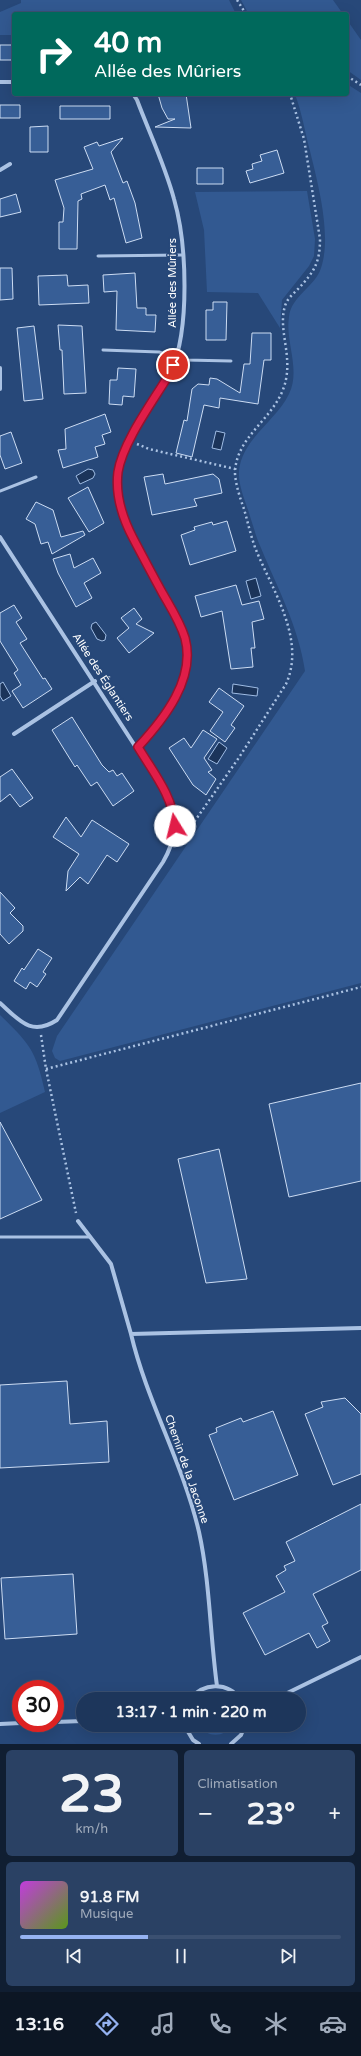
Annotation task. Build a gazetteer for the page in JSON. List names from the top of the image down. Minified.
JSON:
{"streets":{"street":["Allée des Mûriers","Allée des Églantiers","Chemin de la Jaconne"]},"crossings":[["Allée des Mûriers","Allée des Églantiers"]],"page":{"turn":["40 m","Allée des Mûriers"],"limit":"30","trip":"13:17 · 1 min · 220 m","tile":[["23","km/h"],"Climatisation"],"heat":["−","23°","+"],"song":["91.8 FM","Musique"],"tabs":"13:16"}}
